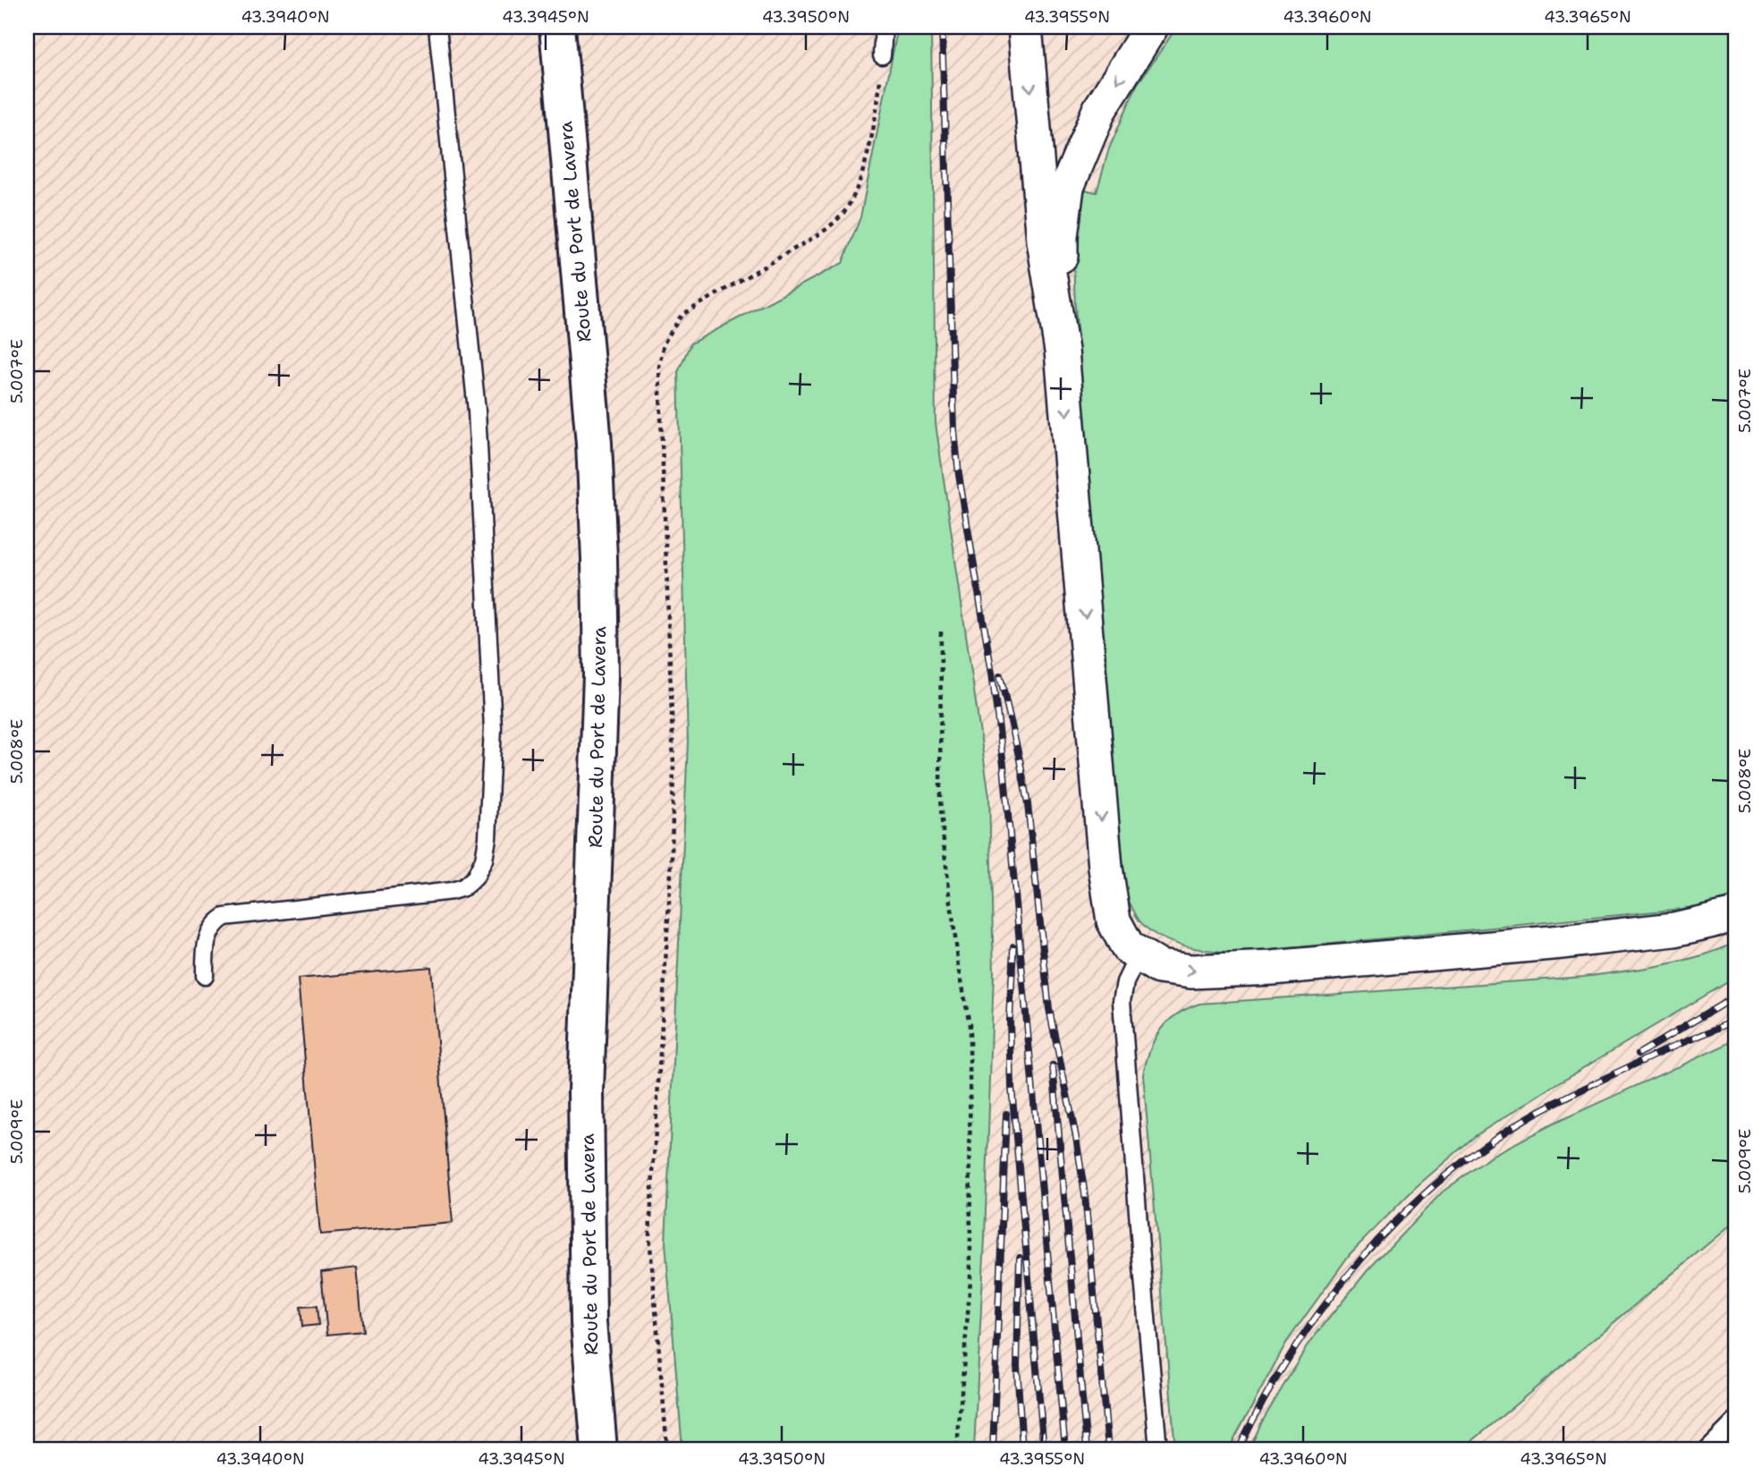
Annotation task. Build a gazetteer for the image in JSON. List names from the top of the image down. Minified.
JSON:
{"streets":{"street":["Route du Port de Lavera"]},"coordinates":["43.3940°N","43.3945°N","43.3950°N","43.3955°N","43.3960°N","43.3965°N","5.007°E","5.008°E","5.009°E"]}
